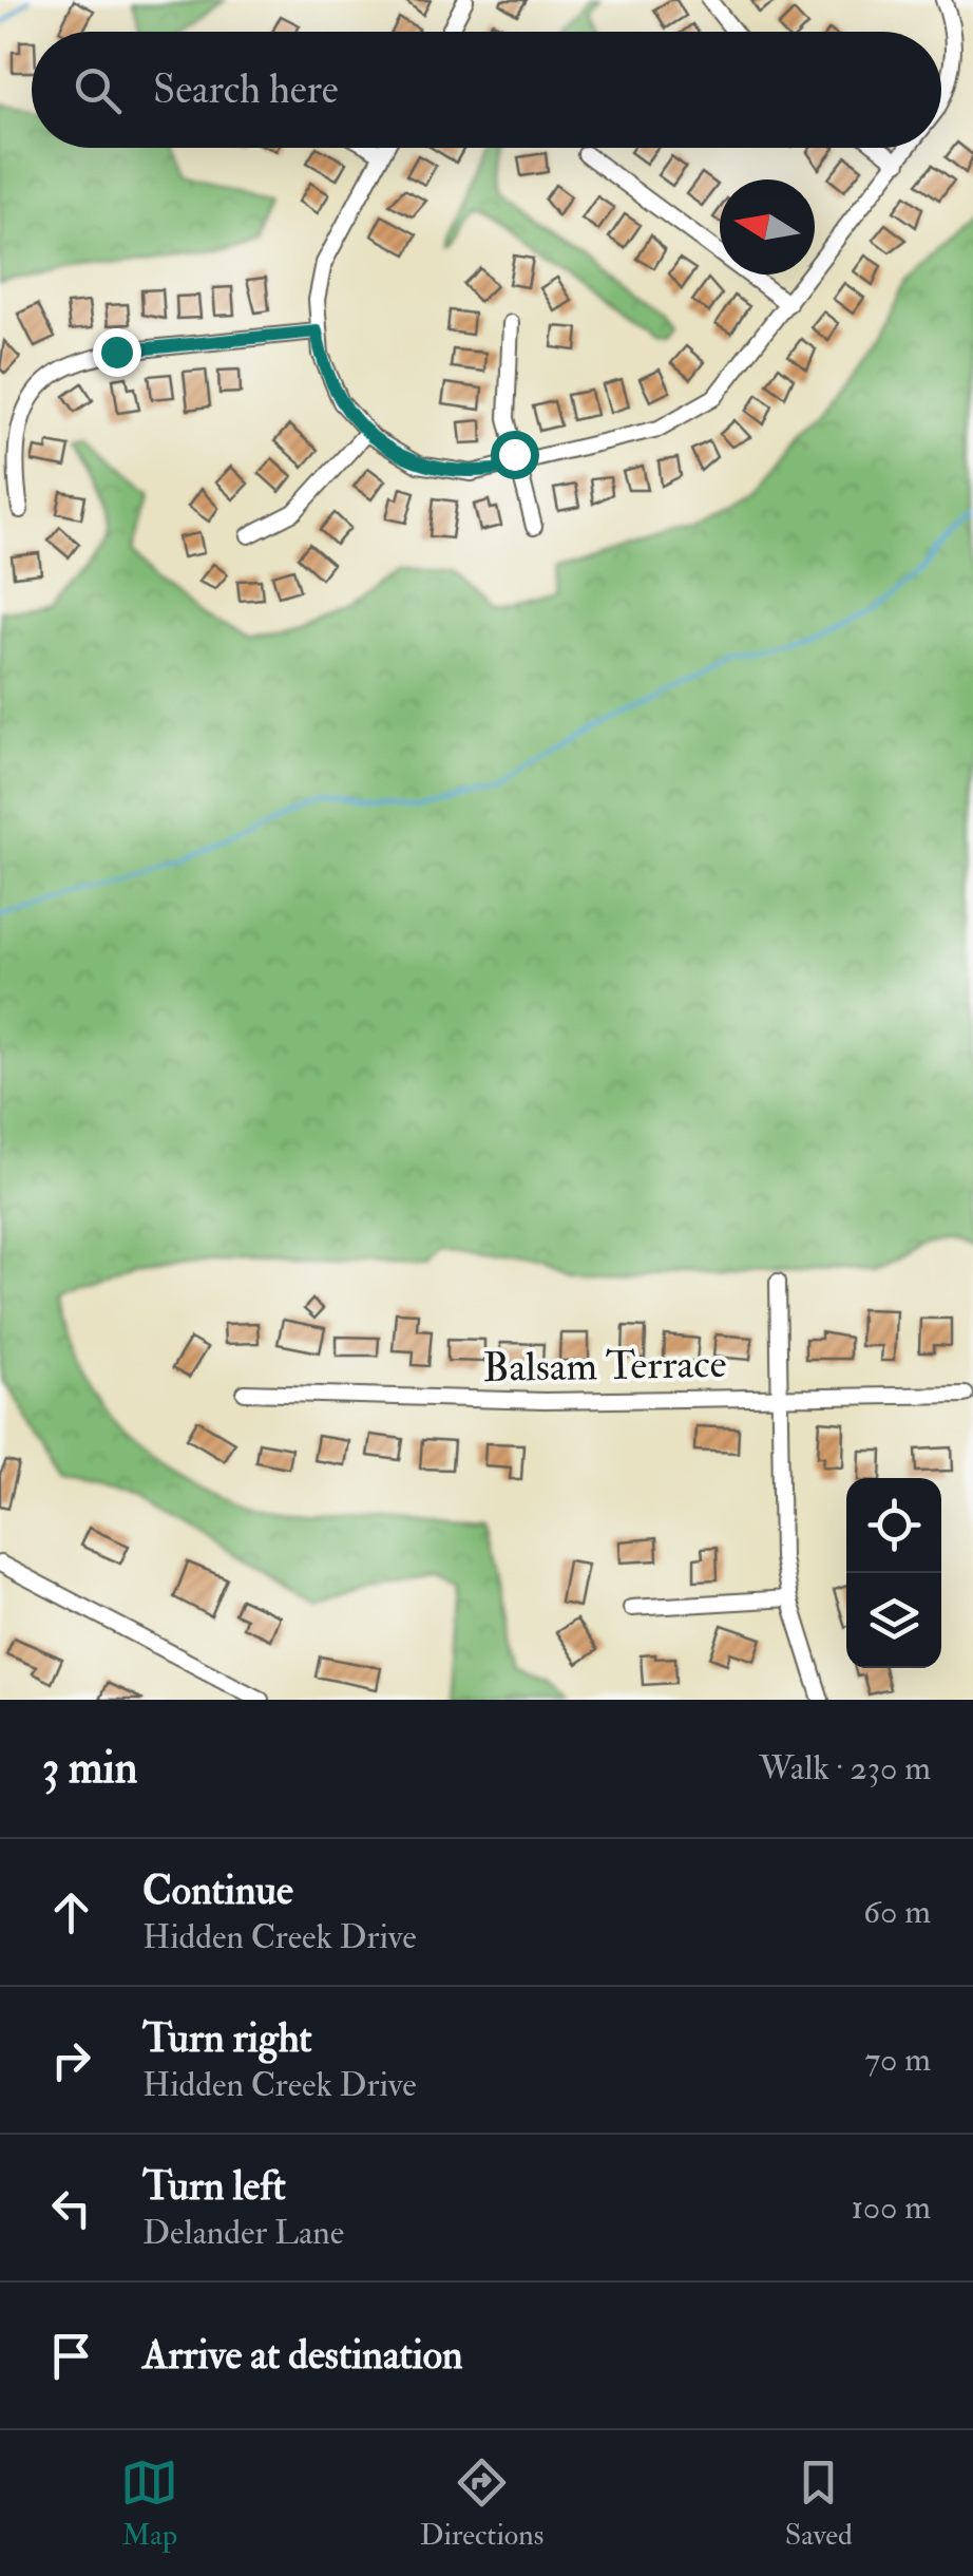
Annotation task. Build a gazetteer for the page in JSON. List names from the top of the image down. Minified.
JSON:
{"streets":{"street":["Balsam Terrace"]},"north":"left","page":{"search":"Search here","heading":["3 min","Walk · 230 m"],"list":[["Continue","Hidden Creek Drive","60 m"],["Turn right","Hidden Creek Drive","70 m"],["Turn left","Delander Lane","100 m"],"Arrive at destination"],"nav":["Map","Directions","Saved"]}}
